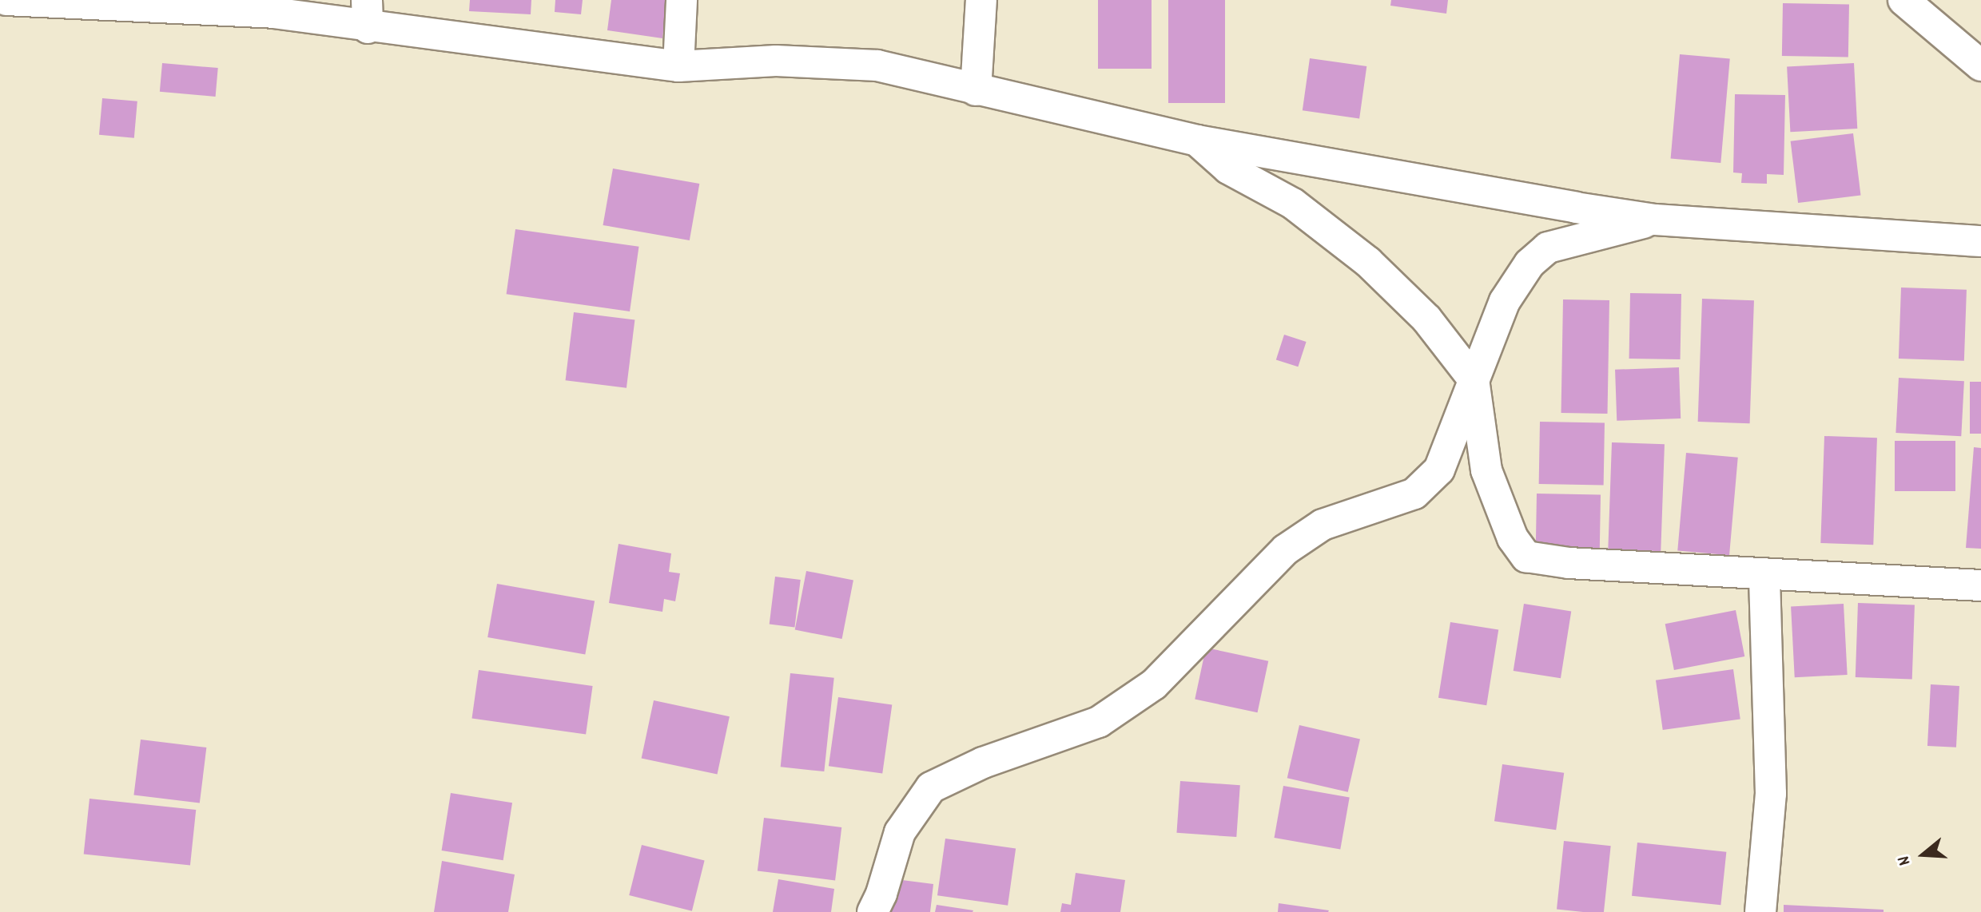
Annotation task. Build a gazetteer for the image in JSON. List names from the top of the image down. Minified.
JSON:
{"north":"left"}
